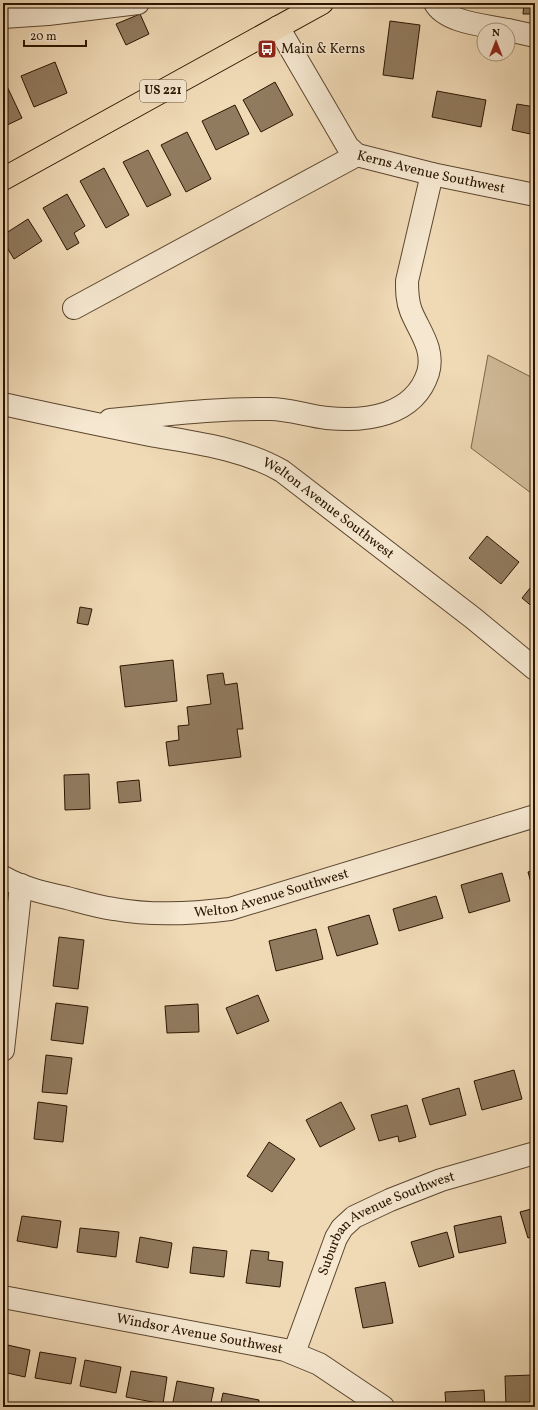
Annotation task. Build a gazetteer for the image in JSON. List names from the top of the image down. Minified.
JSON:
{"streets":{"main road":["US 221"],"street":["Kerns Avenue Southwest","Welton Avenue Southwest","Suburban Avenue Southwest","Windsor Avenue Southwest"]},"crossings":[["US 221","Kerns Avenue Southwest"],["Suburban Avenue Southwest","Windsor Avenue Southwest"]],"places":{"bus stop":["Main & Kerns"]},"scale_bar":"20 m","north":"top"}
